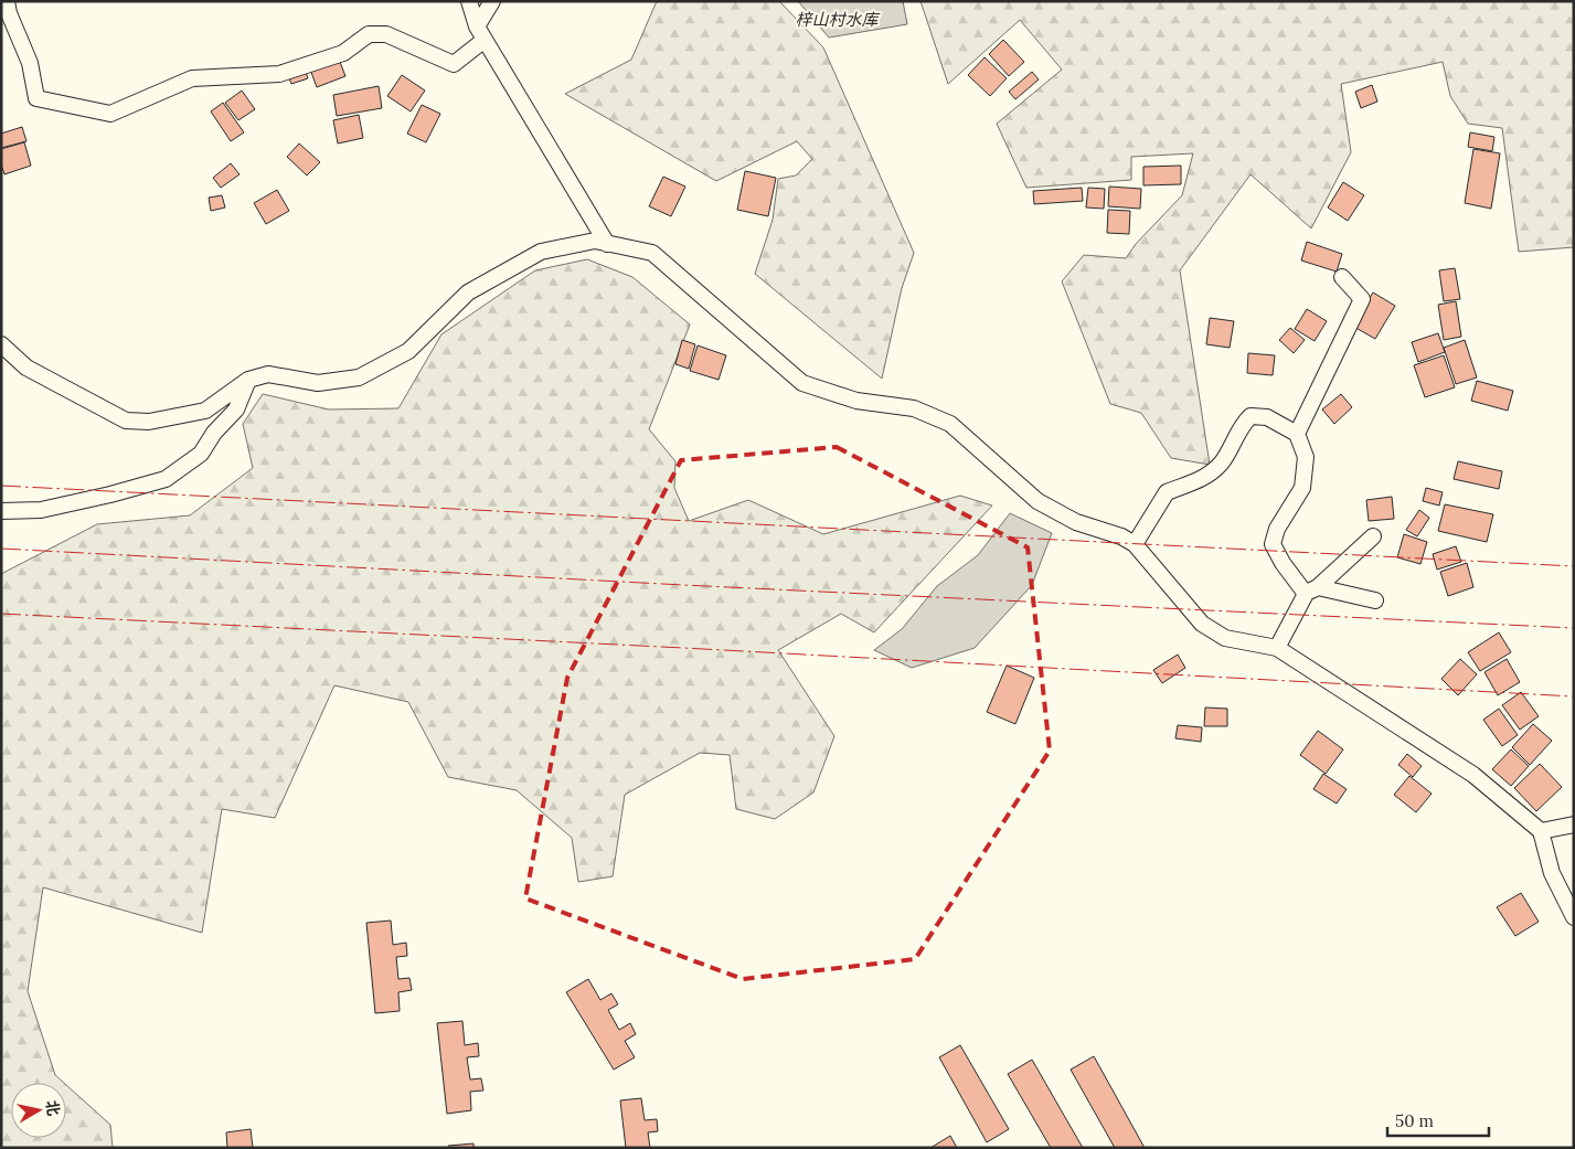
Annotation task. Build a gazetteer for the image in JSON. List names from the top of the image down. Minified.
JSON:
{"water":["梓山村水库"],"scale_bar":"50 m","north":"right"}
